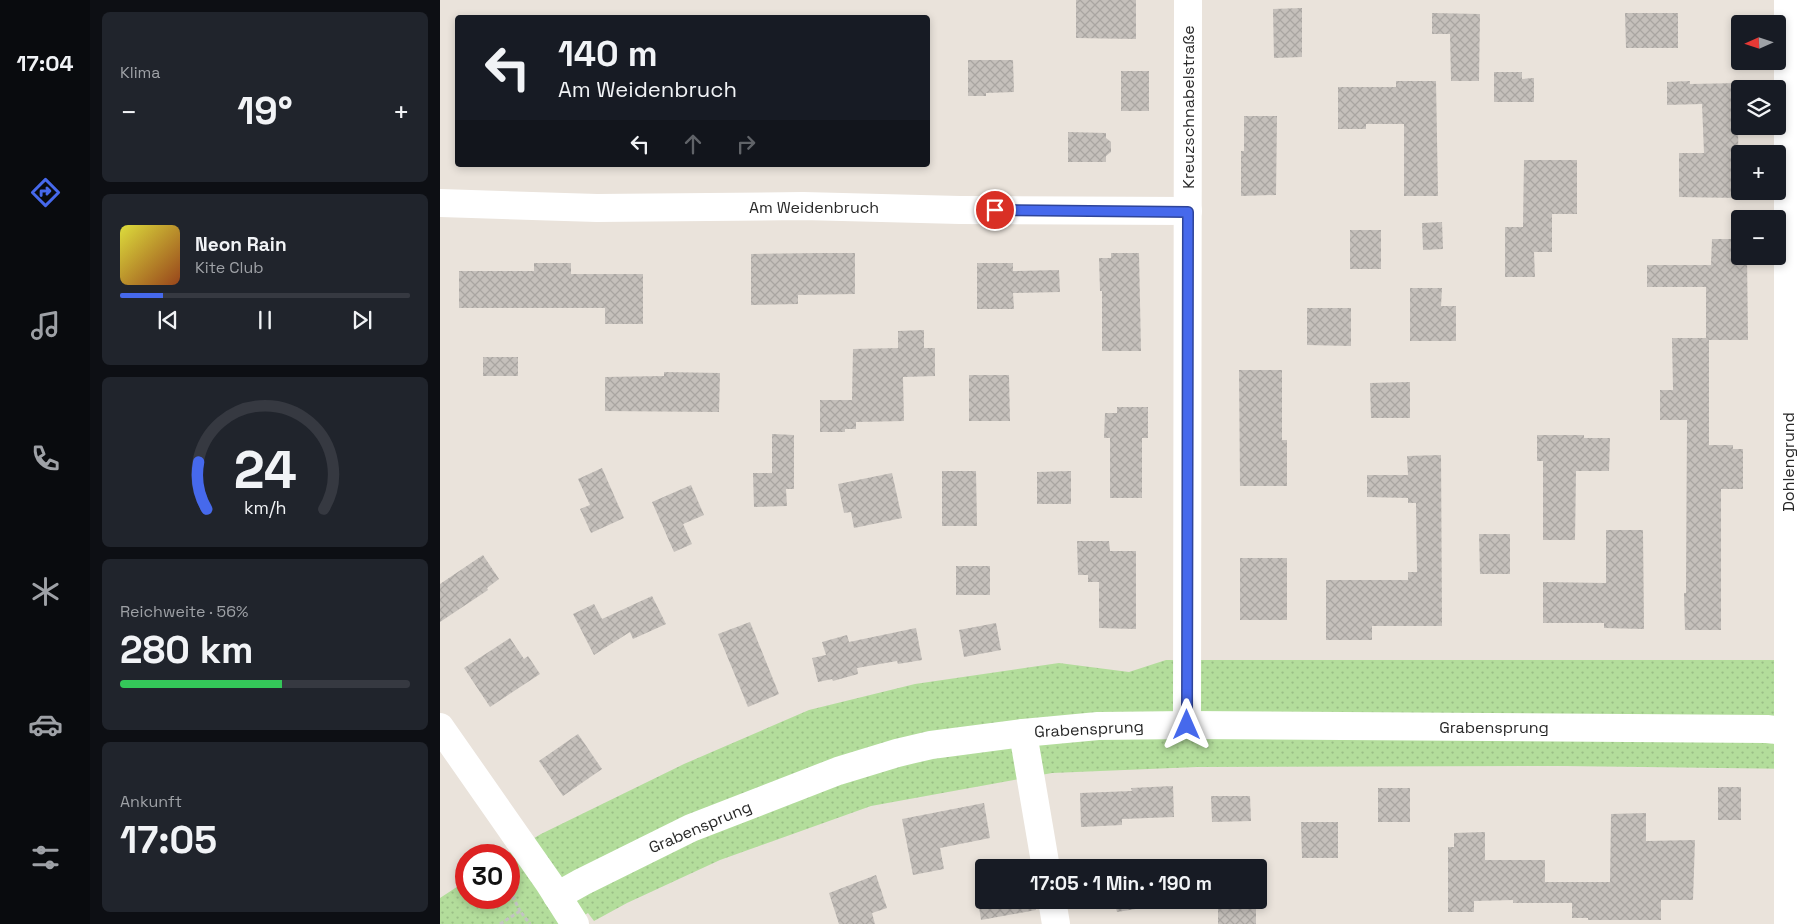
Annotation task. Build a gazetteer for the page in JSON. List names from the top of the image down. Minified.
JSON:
{"streets":{"street":["Kreuzschnabelstraße","Am Weidenbruch","Dohlengrund","Grabensprung"]},"crossings":[["Kreuzschnabelstraße","Am Weidenbruch"],["Kreuzschnabelstraße","Grabensprung"],["Dohlengrund","Grabensprung"]],"north":"left","page":{"tabs":"17:04","tile":["Klima",["Reichweite · 56%","280 km"],["Ankunft","17:05"]],"map_buttons":["+","−"],"turn":["140 m","Am Weidenbruch"],"heat":["−","19°","+"],"song":["Neon Rain","Kite Club"],"limit":"30","trip":"17:05 · 1 Min. · 190 m","gauge":["24","km/h"]}}
